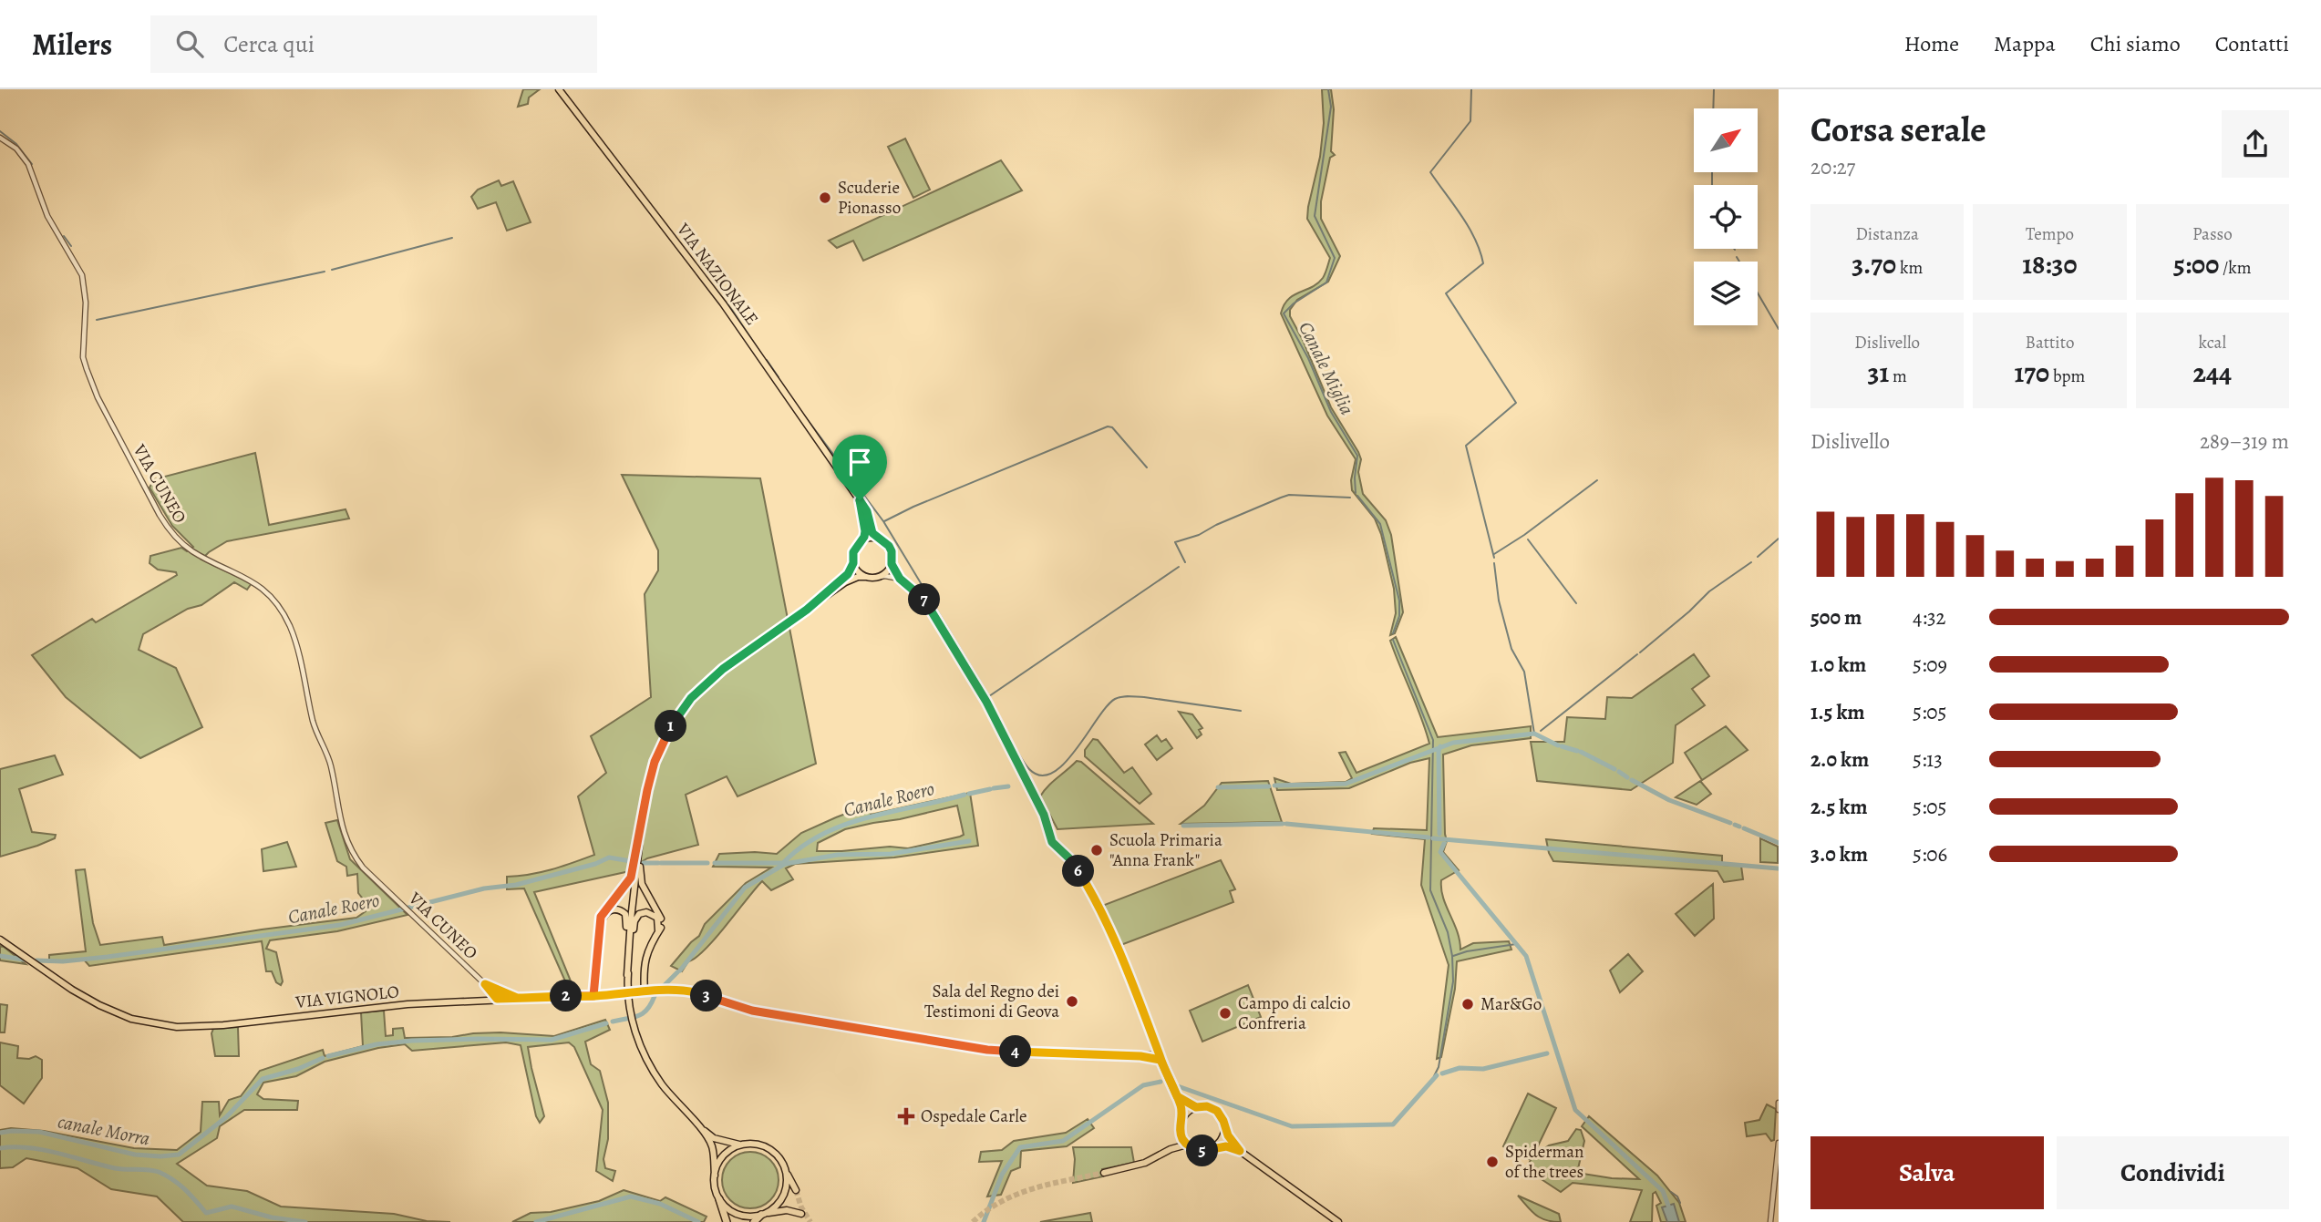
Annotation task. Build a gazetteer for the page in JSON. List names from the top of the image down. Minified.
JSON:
{"streets":{"main road":["VIA NAZIONALE","VIA VIGNOLO"],"street":["VIA CUNEO"]},"crossings":[["VIA CUNEO","VIA VIGNOLO"]],"water":["Canale Miglia","Canale Roero","canale Morra"],"places":{"other":["Scuderie Pionasso","Scuola Primaria \"Anna Frank\"","Sala del Regno dei Testimoni di Geova","Mar&Go","Campo di calcio Confreria","Spiderman of the trees"],"health":["Ospedale Carle"]},"north":"top right","page":{"header":"Milers","search":"Cerca qui","nav":["Home","Mappa","Chi siamo","Contatti"],"heading":["Corsa serale","20:27"],"stats":[["Distanza","3.70 km"],["Tempo","18:30"],["Passo","5:00 /km"],["Dislivello","31 m"],["Battito","170 bpm"],["kcal","244"]],"chart":["Dislivello","289–319 m"],"pins":["7","1","6","2","3","4","5"],"list":[{"name":"500 m","note":"4:32"},{"name":"1.0 km","note":"5:09"},{"name":"1.5 km","note":"5:05"},{"name":"2.0 km","note":"5:13"},{"name":"2.5 km","note":"5:05"},{"name":"3.0 km","note":"5:06"}],"buttons":["Salva","Condividi"]}}
